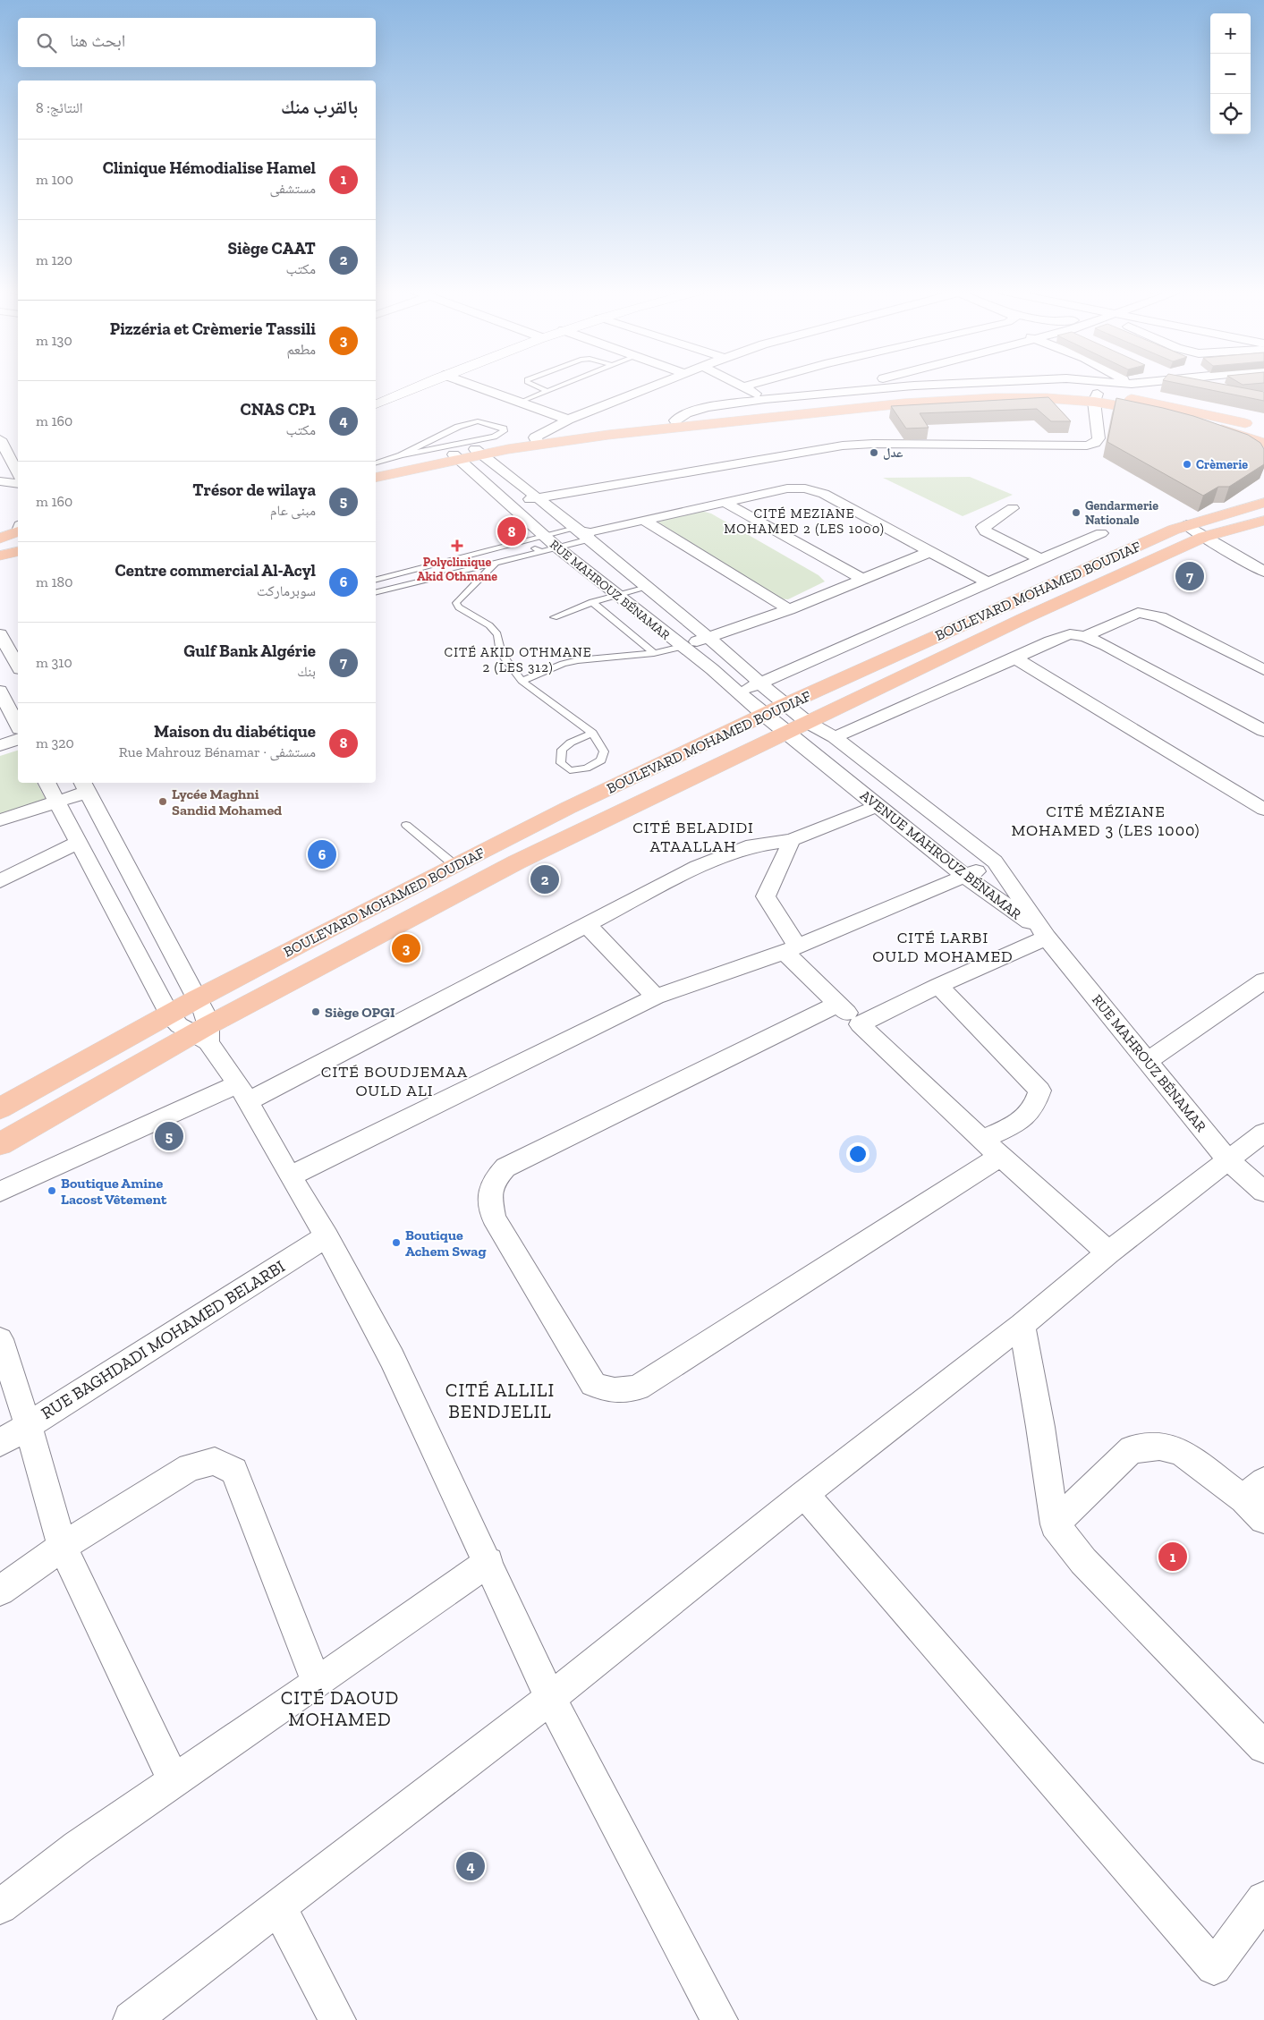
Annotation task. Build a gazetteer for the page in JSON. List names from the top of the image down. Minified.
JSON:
{"streets":{"main road":["BOULEVARD MOHAMED BOUDIAF"],"street":["RUE MAHROUZ BÉNAMAR","AVENUE MAHROUZ BÉNAMAR","RUE BAGHDADI MOHAMED BELARBI"]},"crossings":[["RUE MAHROUZ BÉNAMAR","BOULEVARD MOHAMED BOUDIAF"],["RUE MAHROUZ BÉNAMAR","AVENUE MAHROUZ BÉNAMAR"],["BOULEVARD MOHAMED BOUDIAF","AVENUE MAHROUZ BÉNAMAR"]],"districts":["CITÉ MEZIANE MOHAMED 2 (LES 1000)","CITÉ AKID OTHMANE 2 (LES 312)","CITÉ MÉZIANE MOHAMED 3 (LES 1000)","CITÉ BELADIDI ATAALLAH","CITÉ LARBI OULD MOHAMED","CITÉ BOUDJEMAA OULD ALI","CITÉ ALLILI BENDJELIL","CITÉ DAOUD MOHAMED"],"places":{"other":["عدل","Crèmerie","Gendarmerie Nationale","Lycée Maghni Sandid Mohamed","Siège OPGI","Boutique Amine Lacost Vêtement","Boutique Achem Swag"],"health":["Polyclinique Akid Othmane"]},"page":{"map_buttons":["+","−"],"search":"ابحث هنا","heading":["بالقرب منك","النتائج: 8"],"list":[{"mark":"1","name":"Clinique Hémodialise Hamel","note":"مستشفى","value":"100 m"},{"mark":"2","name":"Siège CAAT","note":"مكتب","value":"120 m"},{"mark":"3","name":"Pizzéria et Crèmerie Tassili","note":"مطعم","value":"130 m"},{"mark":"4","name":"CNAS CP1","note":"مكتب","value":"160 m"},{"mark":"5","name":"Trésor de wilaya","note":"مبنى عام","value":"160 m"},{"mark":"6","name":"Centre commercial Al-Acyl","note":"سوبرماركت","value":"180 m"},{"mark":"7","name":"Gulf Bank Algérie","note":"بنك","value":"310 m"},{"mark":"8","name":"Maison du diabétique","note":"مستشفى · Rue Mahrouz Bénamar","value":"320 m"}],"pins":["8","7","6","2","3","5","1","4"]}}
